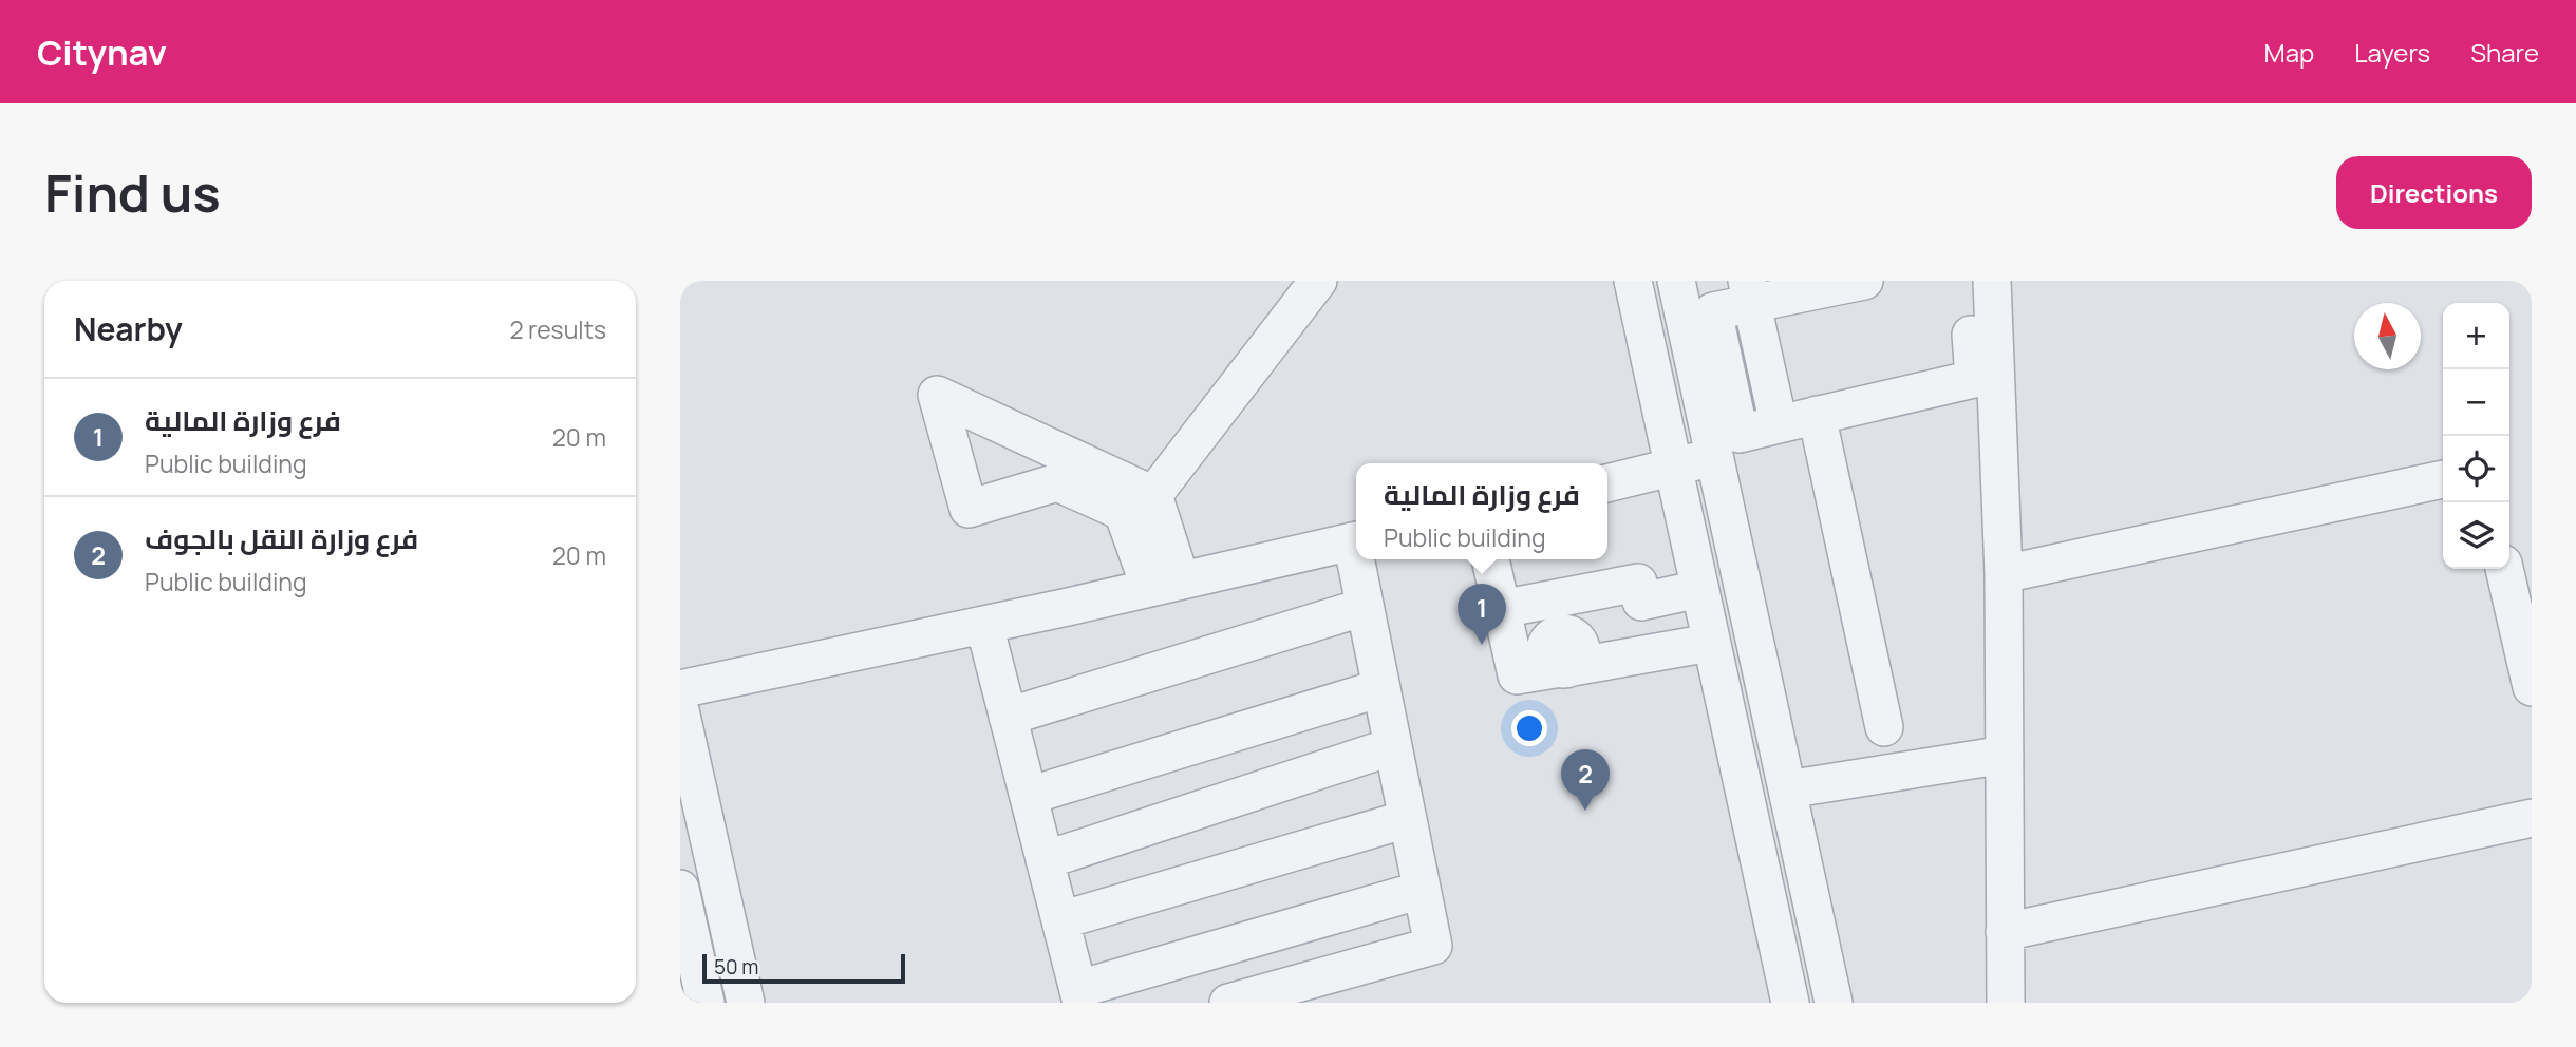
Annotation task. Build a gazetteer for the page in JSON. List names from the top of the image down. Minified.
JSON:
{"scale_bar":"50 m","north":"top","page":{"header":"Citynav","nav":["Map","Layers","Share"],"buttons":"Directions","title":"Find us","heading":["Nearby","2 results"],"map_buttons":["+","−"],"list":[{"mark":"1","name":"فرع وزارة المالية","note":"Public building","value":"20 m"},{"mark":"2","name":"فرع وزارة النقل بالجوف","note":"Public building","value":"20 m"}],"popup":["فرع وزارة المالية","Public building"],"pins":["1","2"],"scale":"50 m"}}
